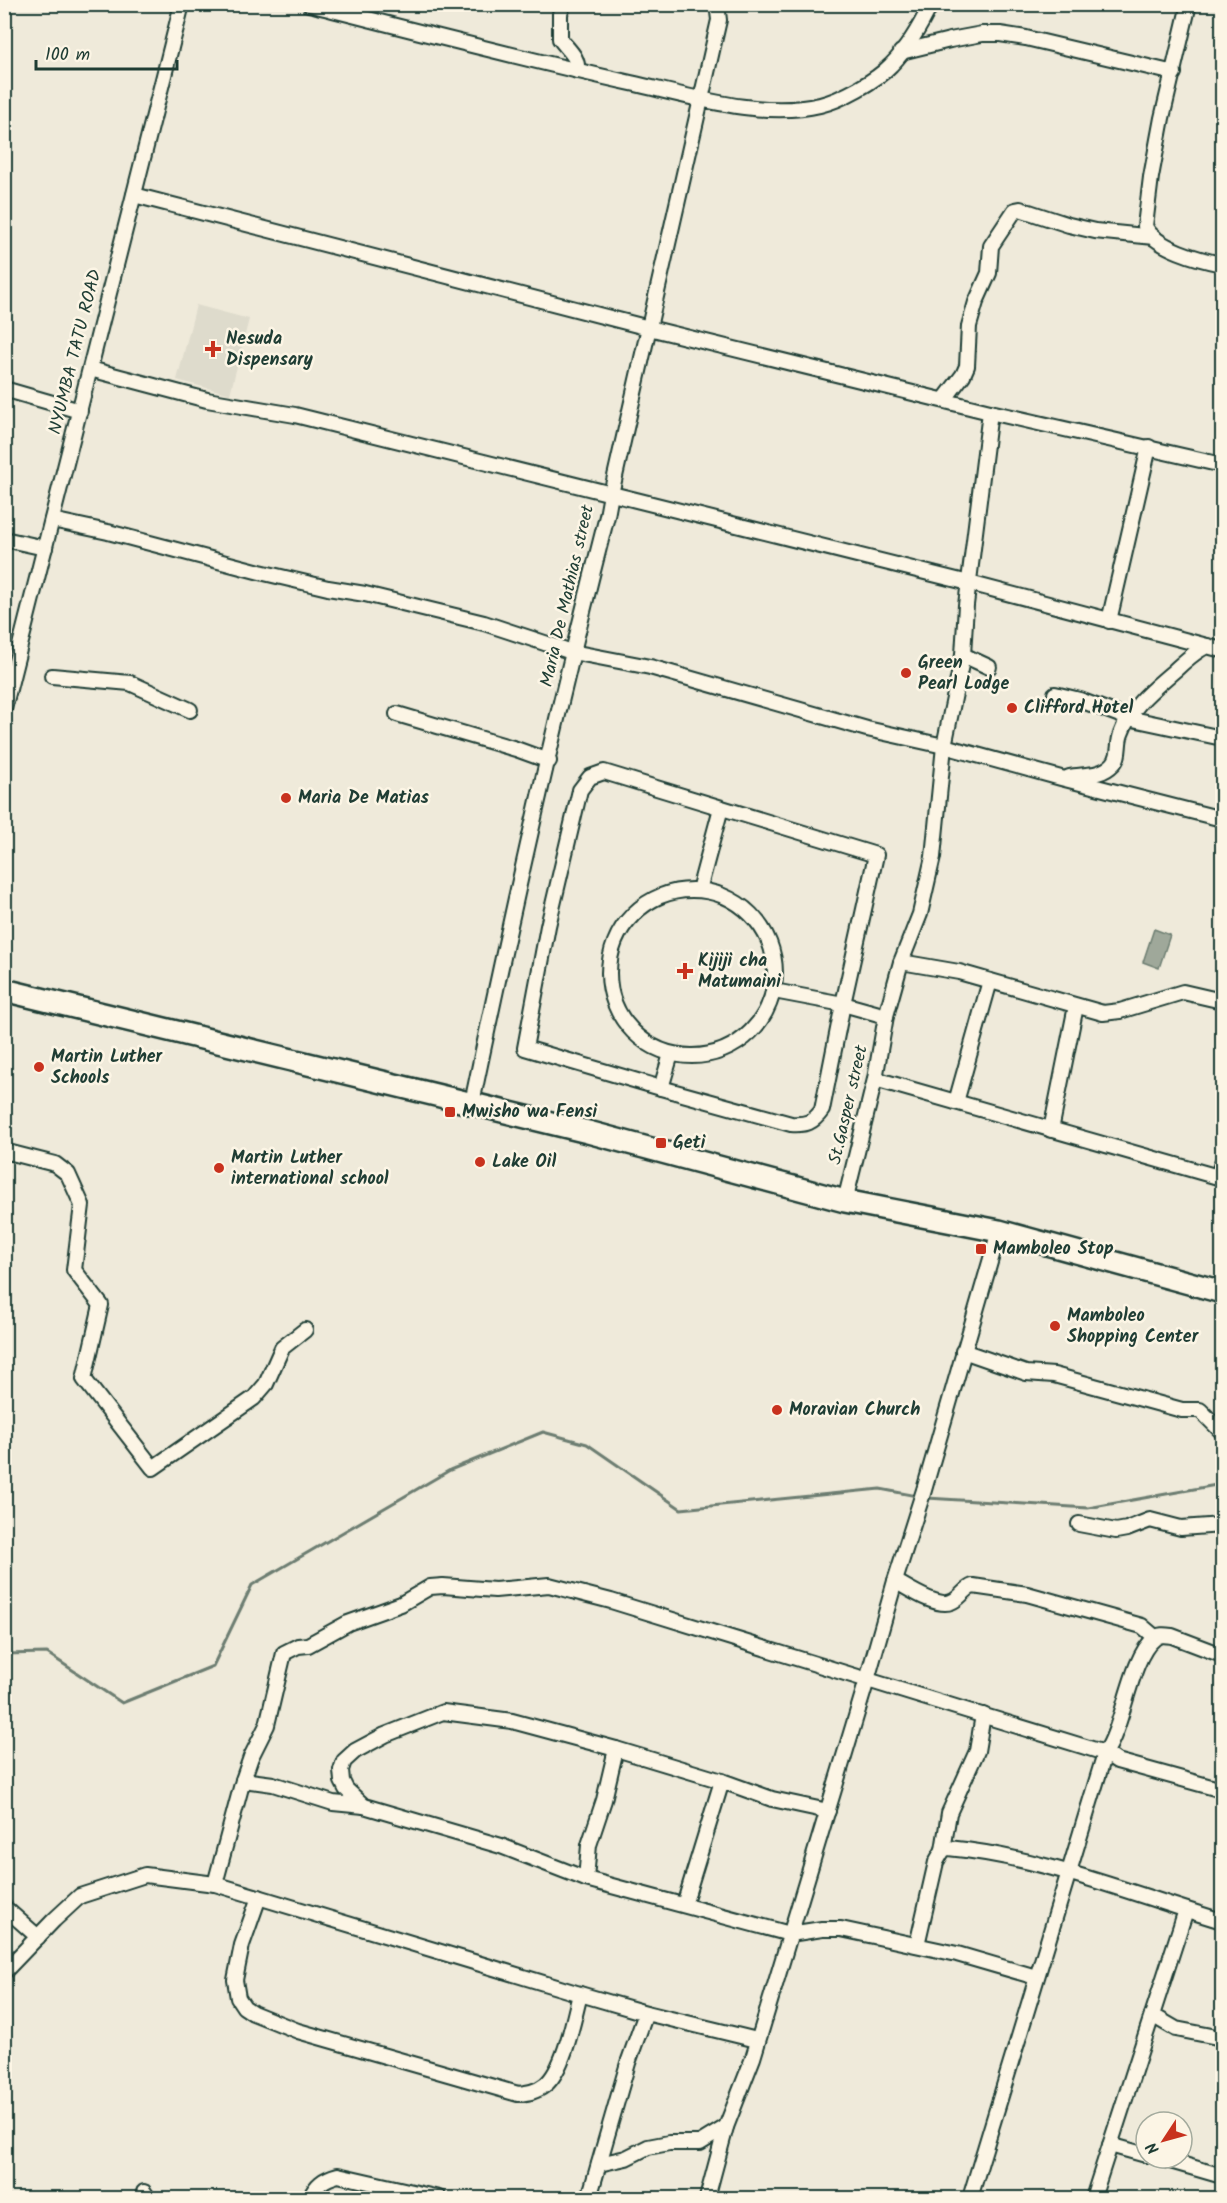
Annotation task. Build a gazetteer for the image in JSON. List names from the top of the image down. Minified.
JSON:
{"streets":{"street":["NYUMBA TATU ROAD","Maria De Mathias street","St.Gasper street"]},"places":{"health":["Nesuda Dispensary","Kijiji cha Matumaini"],"other":["Green Pearl Lodge","Clifford Hotel","Maria De Matias","Martin Luther Schools","Lake Oil","Martin Luther international school","Mamboleo Shopping Center","Moravian Church"],"transit":["Mwisho wa Fensi","Geti","Mamboleo Stop"]},"scale_bar":"100 m","north":"bottom left"}
